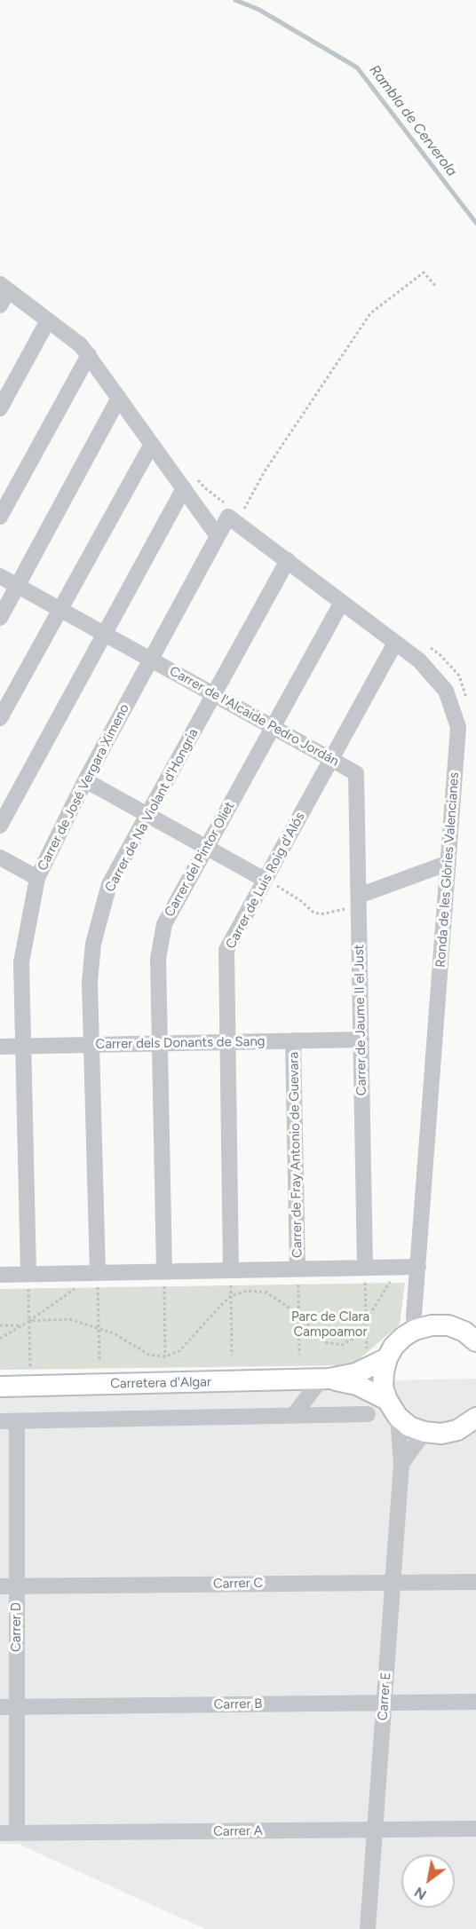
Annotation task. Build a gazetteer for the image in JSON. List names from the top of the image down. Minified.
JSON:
{"streets":{"main road":["Carretera d'Algar"],"street":["Carrer de l'Alcaide Pedro Jordán","Carrer de José Vergara Ximeno","Carrer de Na Violant d'Hongria","Carrer del Pintor Oliet","Ronda de les Glòries Valencianes","Carrer de Luis Roig d'Alós","Carrer de Jaume II el Just","Carrer dels Donants de Sang","Carrer de Fray Antonio de Guevara","Carrer C","Carrer D","Carrer E","Carrer B","Carrer A"]},"crossings":[["Carrer de l'Alcaide Pedro Jordán","Carrer de José Vergara Ximeno"],["Carrer de l'Alcaide Pedro Jordán","Carrer de Na Violant d'Hongria"],["Carrer de l'Alcaide Pedro Jordán","Carrer del Pintor Oliet"],["Carrer de l'Alcaide Pedro Jordán","Carrer de Luis Roig d'Alós"],["Carrer de l'Alcaide Pedro Jordán","Carrer de Jaume II el Just"],["Carrer de José Vergara Ximeno","Ronda de les Glòries Valencianes"],["Carrer de José Vergara Ximeno","Carrer dels Donants de Sang"],["Carrer de Na Violant d'Hongria","Ronda de les Glòries Valencianes"],["Carrer de Na Violant d'Hongria","Carrer dels Donants de Sang"],["Carrer del Pintor Oliet","Ronda de les Glòries Valencianes"],["Carrer del Pintor Oliet","Carrer dels Donants de Sang"],["Ronda de les Glòries Valencianes","Carrer de Luis Roig d'Alós"],["Carrer de Luis Roig d'Alós","Carrer dels Donants de Sang"],["Carrer de Jaume II el Just","Carrer dels Donants de Sang"],["Carrer dels Donants de Sang","Carrer de Fray Antonio de Guevara"],["Carrer C","Carrer D"],["Carrer C","Carrer E"],["Carrer D","Carrer B"],["Carrer D","Carrer A"],["Carrer E","Carrer B"],["Carrer E","Carrer A"]],"water":["Rambla de Cerverola"],"parks":["Parc de Clara Campoamor"],"north":"bottom left"}
